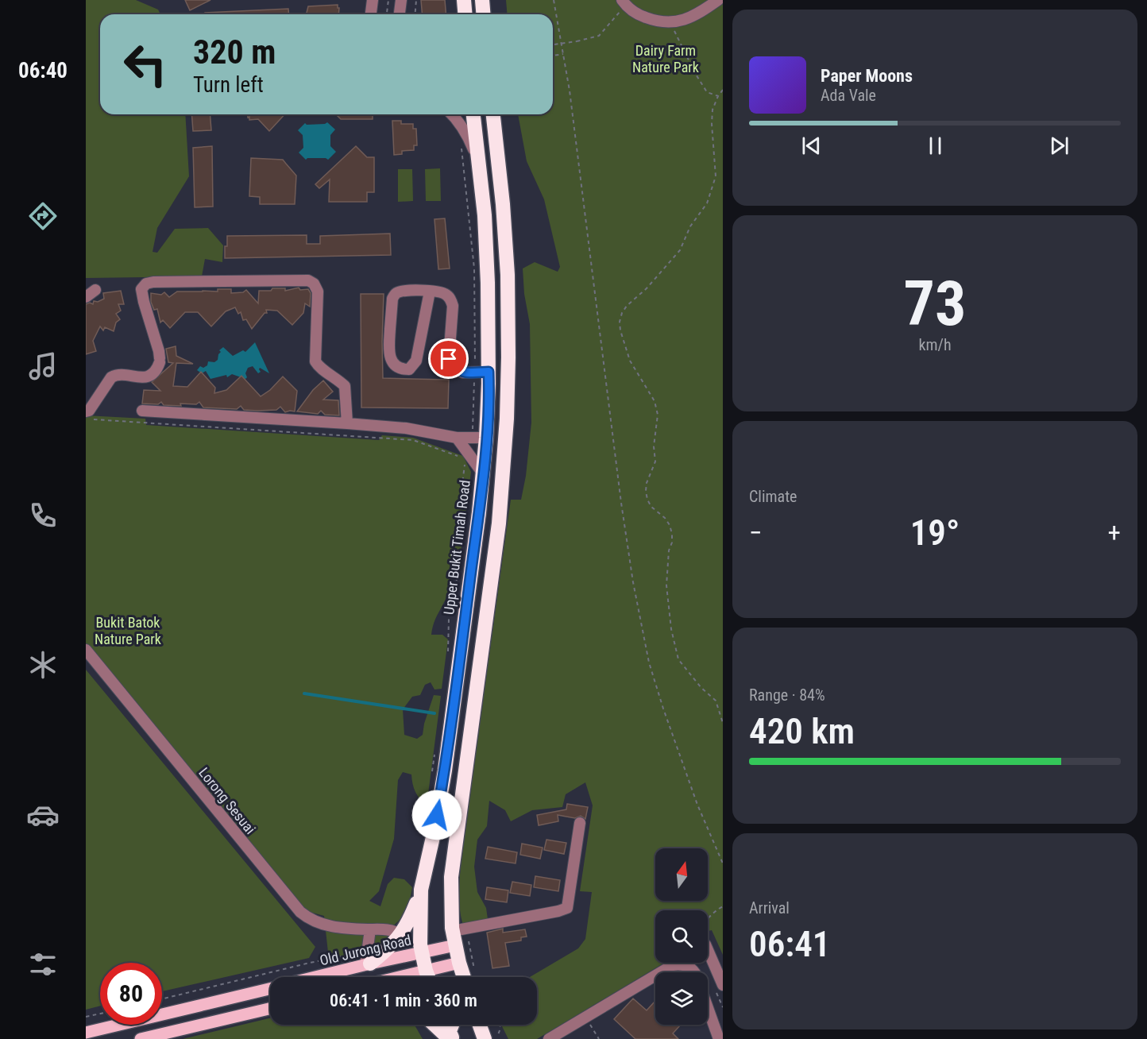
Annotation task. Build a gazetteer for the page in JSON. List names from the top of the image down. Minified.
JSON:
{"streets":{"highway":["Upper Bukit Timah Road"],"main road":["Old Jurong Road"],"street":["Lorong Sesuai"]},"crossings":[["Upper Bukit Timah Road","Old Jurong Road"]],"parks":["Dairy Farm Nature Park","Bukit Batok Nature Park"],"north":"top","page":{"tabs":"06:40","turn":["320 m","Turn left"],"song":["Paper Moons","Ada Vale"],"tile":[["73","km/h"],"Climate",["Range · 84%","420 km"],["Arrival","06:41"]],"heat":["−","19°","+"],"limit":"80","trip":"06:41 · 1 min · 360 m"}}
